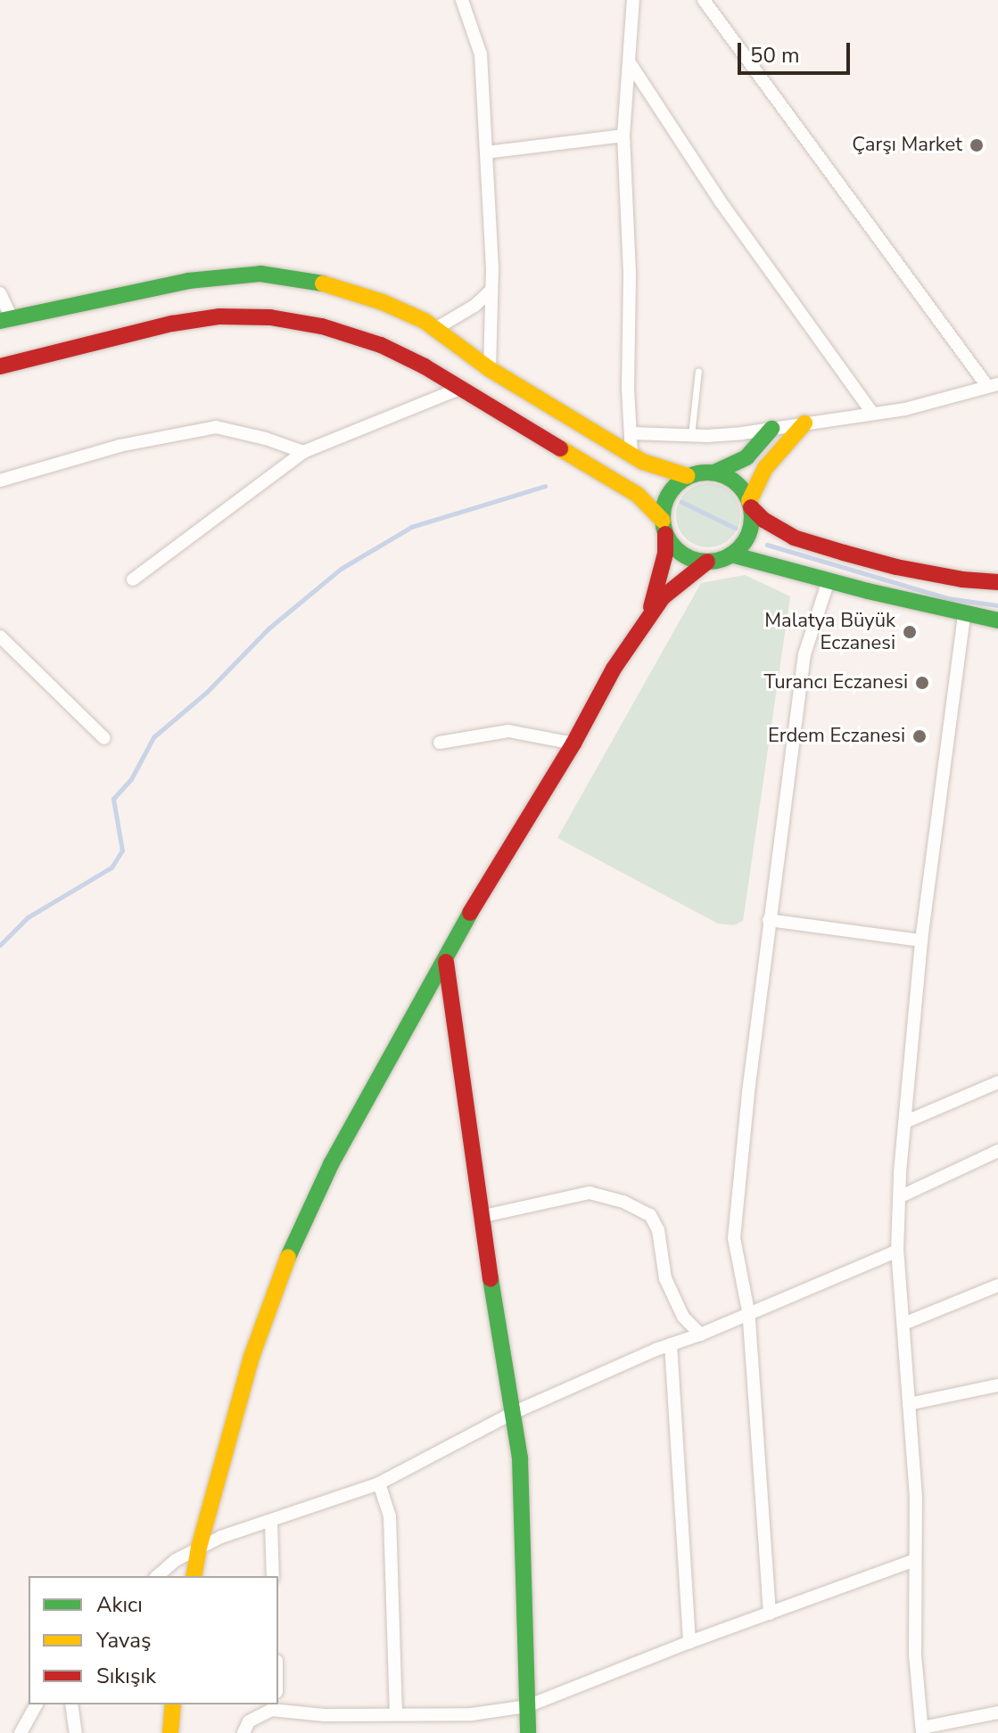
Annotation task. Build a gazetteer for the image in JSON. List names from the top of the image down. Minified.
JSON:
{"places":["Çarşı Market","Malatya Büyük Eczanesi","Turancı Eczanesi","Erdem Eczanesi"],"legend":["Akıcı","Yavaş","Sıkışık"],"scale_bar":"50 m"}
